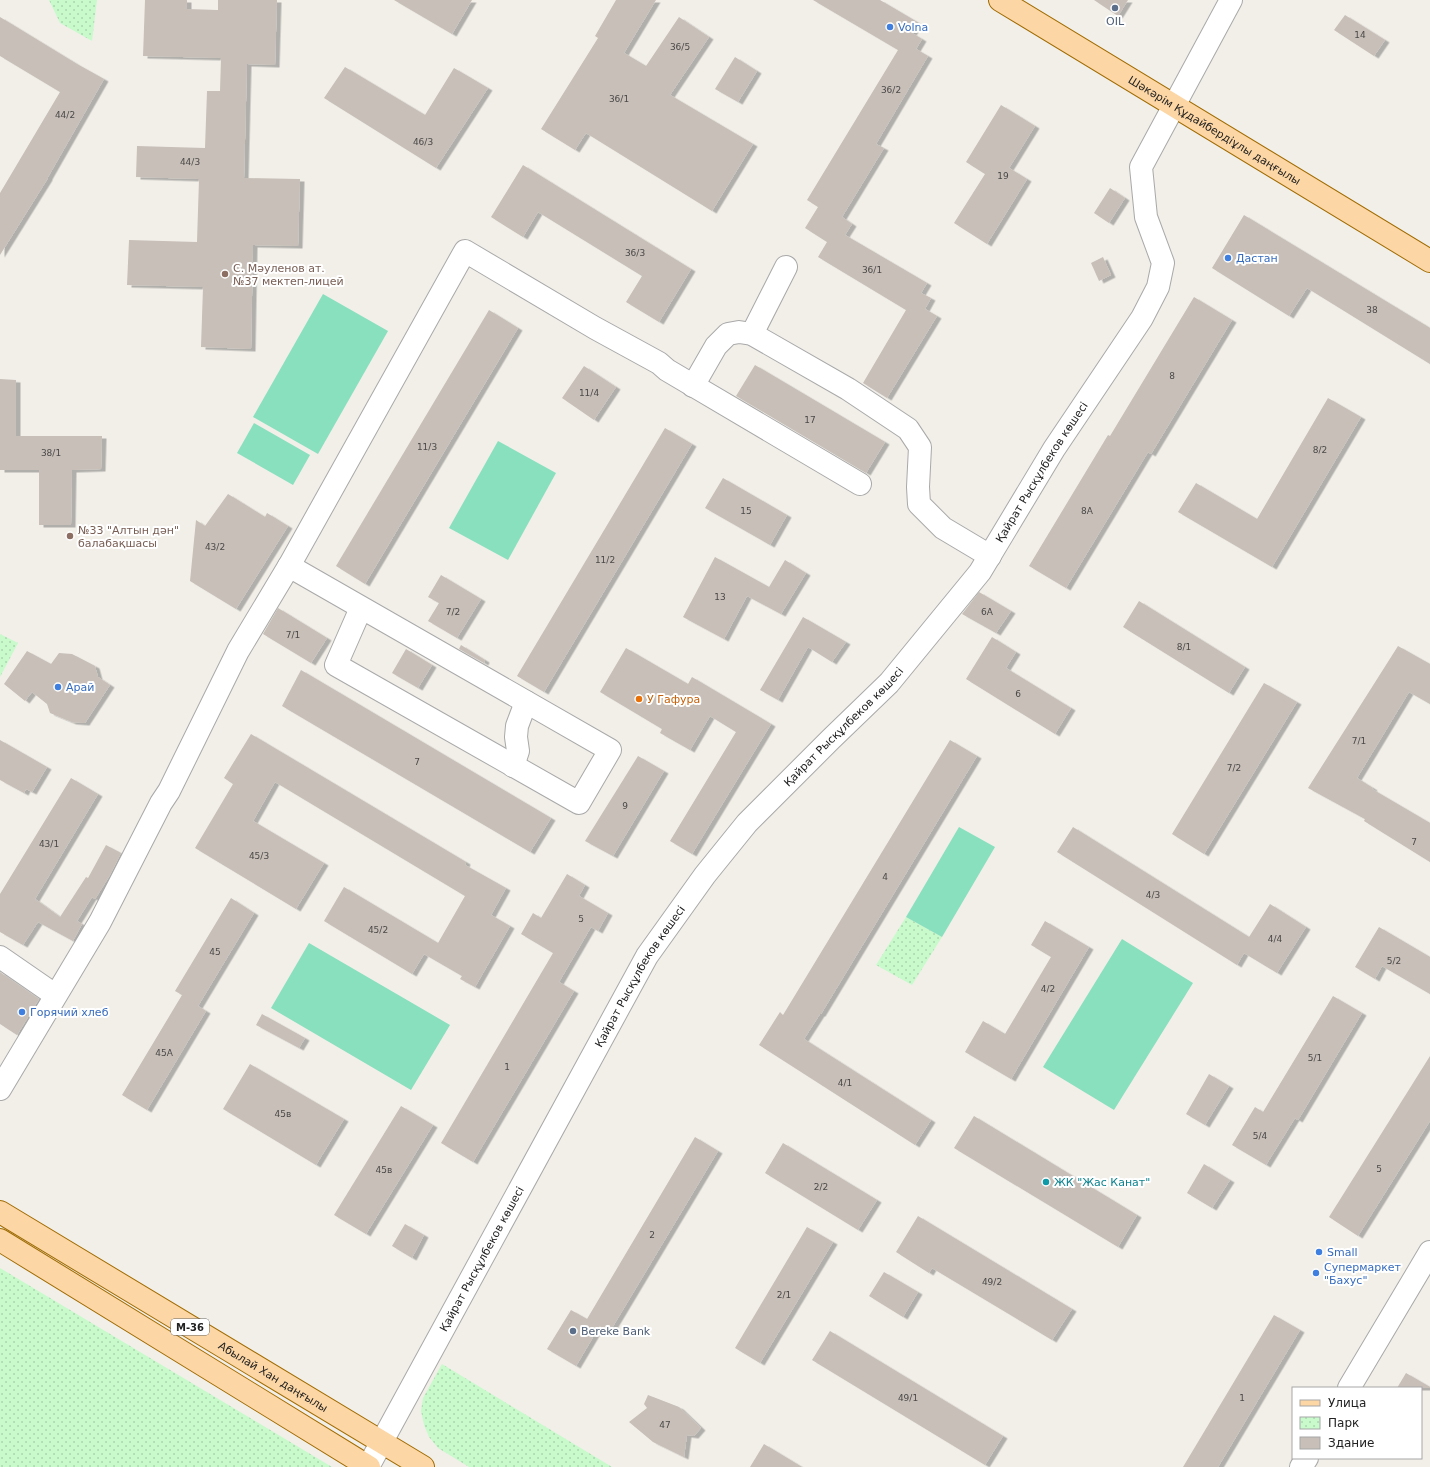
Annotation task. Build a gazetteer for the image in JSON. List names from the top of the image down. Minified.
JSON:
{"streets":{"main road":["Шәкәрім Құдайбердіұлы даңғылы","M-36","Абылай Хан даңғылы"],"street":["Қайрат Рысқұлбеков көшесі"]},"crossings":[["Шәкәрім Құдайбердіұлы даңғылы","Қайрат Рысқұлбеков көшесі"],["Қайрат Рысқұлбеков көшесі","M-36"],["Қайрат Рысқұлбеков көшесі","Абылай Хан даңғылы"]],"places":["OIL","Volna","Дастан","С. Мәуленов ат. №37 мектеп-лицей","№33 \"Алтын дән\" балабақшасы","Арай","У Гафура","Горячий хлеб","ЖК \"Жас Канат\"","Small","Супермаркет \"Бахус\"","Bereke Bank"],"house_numbers":["14","36/5","36/2","36/1","44/2","46/3","44/3","19","36/3","36/1","38","8","11/4","17","11/3","8/2","38/1","15","8А","43/2","11/2","13","7/2","6А","7/1","8/1","6","7/1","7","7/2","9","7","43/1","45/3","4","4/3","5","45/2","4/4","45","5/2","4/2","45А","5/1","1","4/1","45в","5/4","5","45в","2/2","2","49/2","2/1","49/1","1","47"],"legend":["Улица","Парк","Здание"]}
